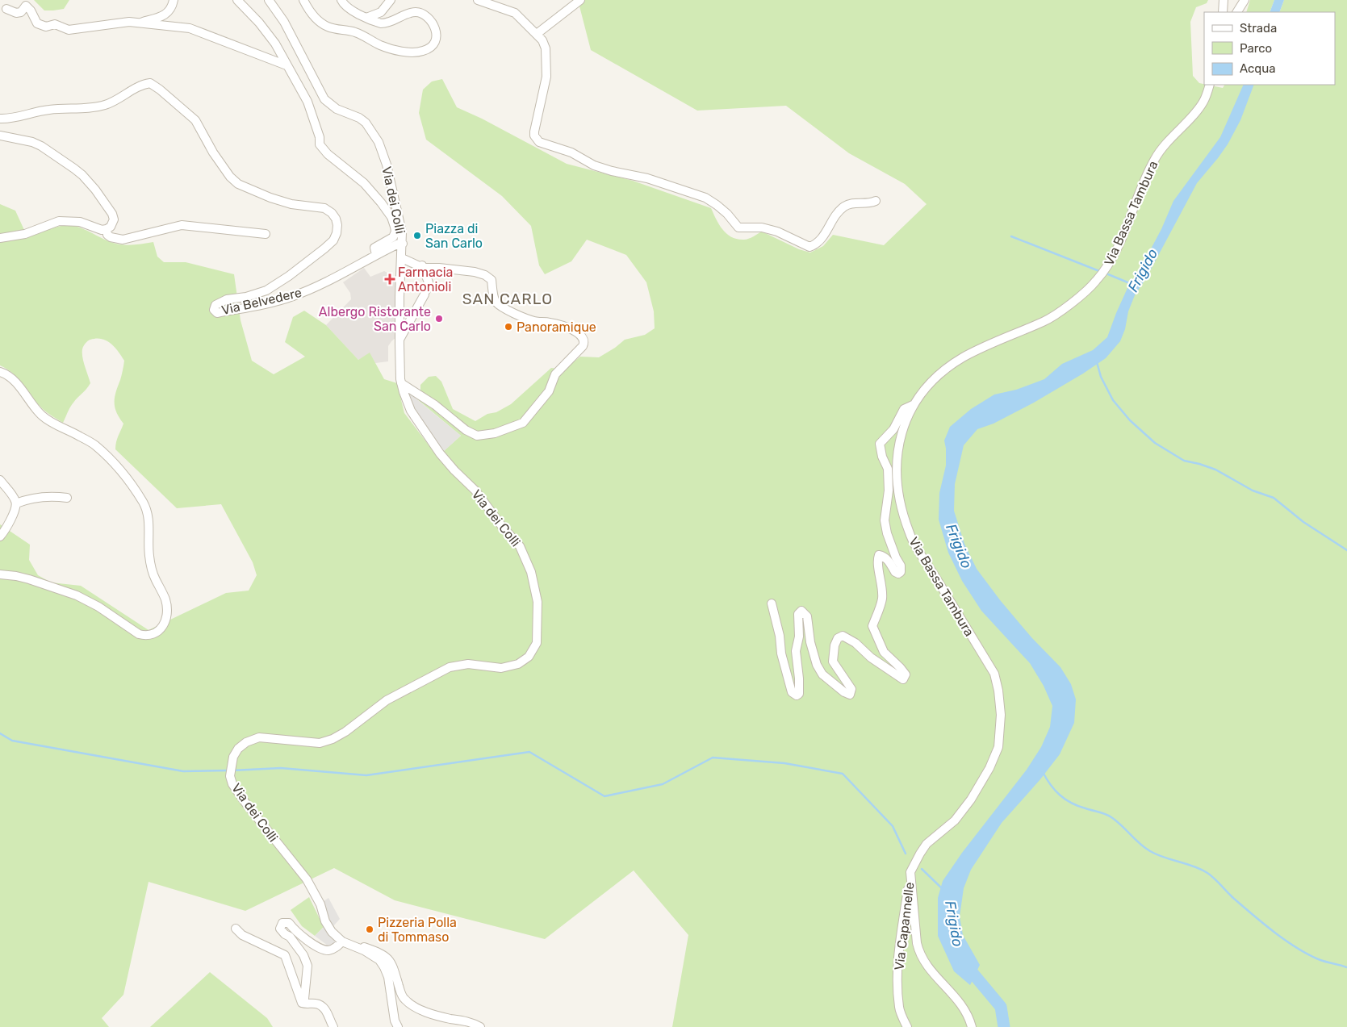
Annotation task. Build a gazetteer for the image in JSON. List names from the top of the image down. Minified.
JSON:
{"streets":{"street":["Via dei Colli","Via Bassa Tambura","Via Belvedere","Via Capannelle"]},"crossings":[["Via dei Colli","Via Belvedere"],["Via Bassa Tambura","Via Capannelle"]],"districts":["SAN CARLO"],"water":["Frigido"],"places":{"other":["Piazza di San Carlo","Albergo Ristorante San Carlo","Panoramique","Pizzeria Polla di Tommaso"],"health":["Farmacia Antonioli"]},"legend":["Strada","Parco","Acqua"]}
